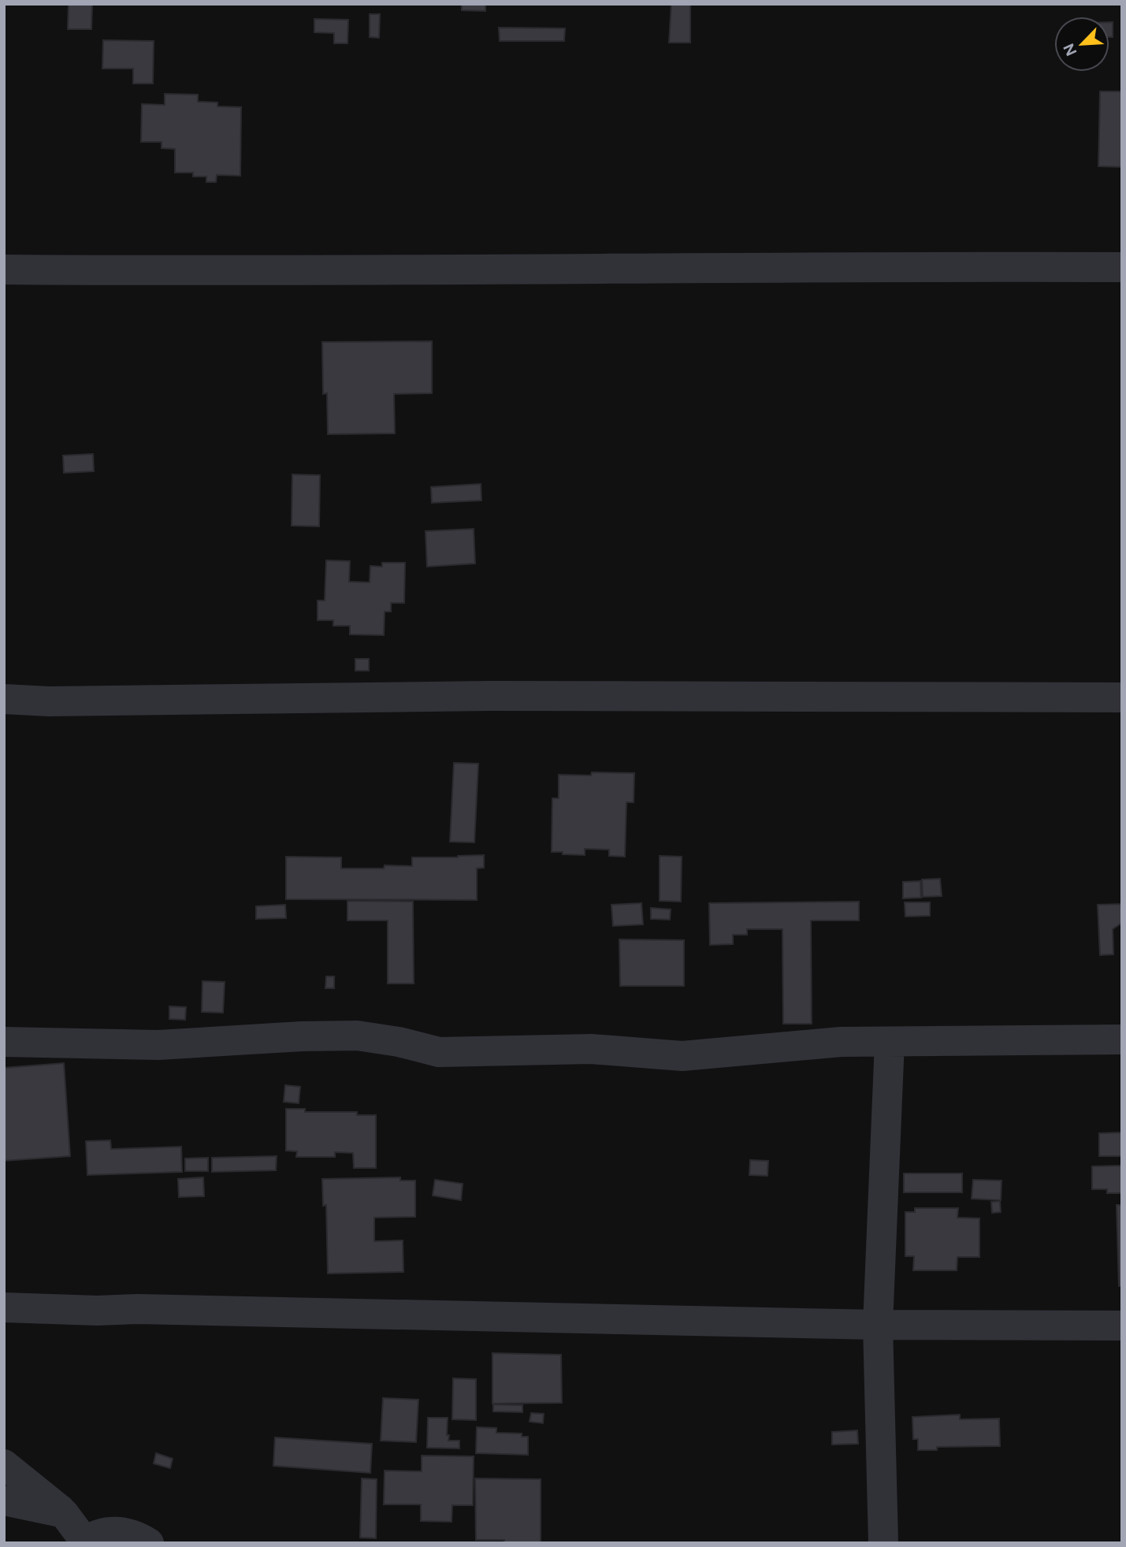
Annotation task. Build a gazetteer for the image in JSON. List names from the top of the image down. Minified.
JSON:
{"north":"bottom left"}
